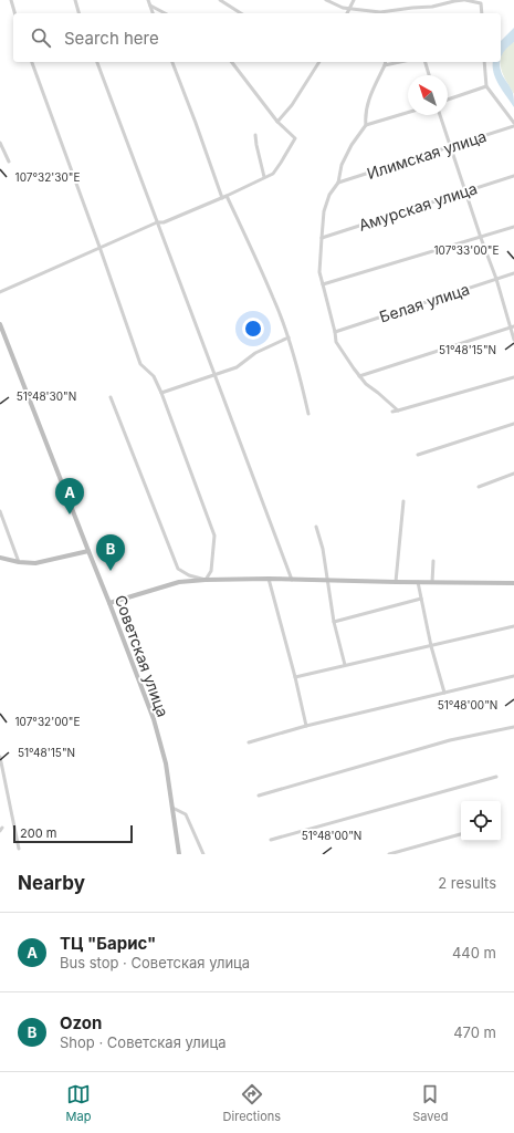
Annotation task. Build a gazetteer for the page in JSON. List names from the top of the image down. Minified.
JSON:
{"streets":{"main road":["Советская улица"],"street":["Илимская улица","Амурская улица","Белая улица"]},"scale_bar":"200 m","north":"top left","page":{"search":"Search here","pins":["A","B"],"scale":"200 m","heading":["Nearby","2 results"],"list":[{"mark":"A","name":"ТЦ \"Барис\"","note":"Bus stop · Советская улица","value":"440 m"},{"mark":"B","name":"Ozon","note":"Shop · Советская улица","value":"470 m"}],"nav":["Map","Directions","Saved"]},"coordinates":["107°32'30\"E","107°33'00\"E","51°48'15\"N","51°48'30\"N","51°48'00\"N","107°32'00\"E"]}
